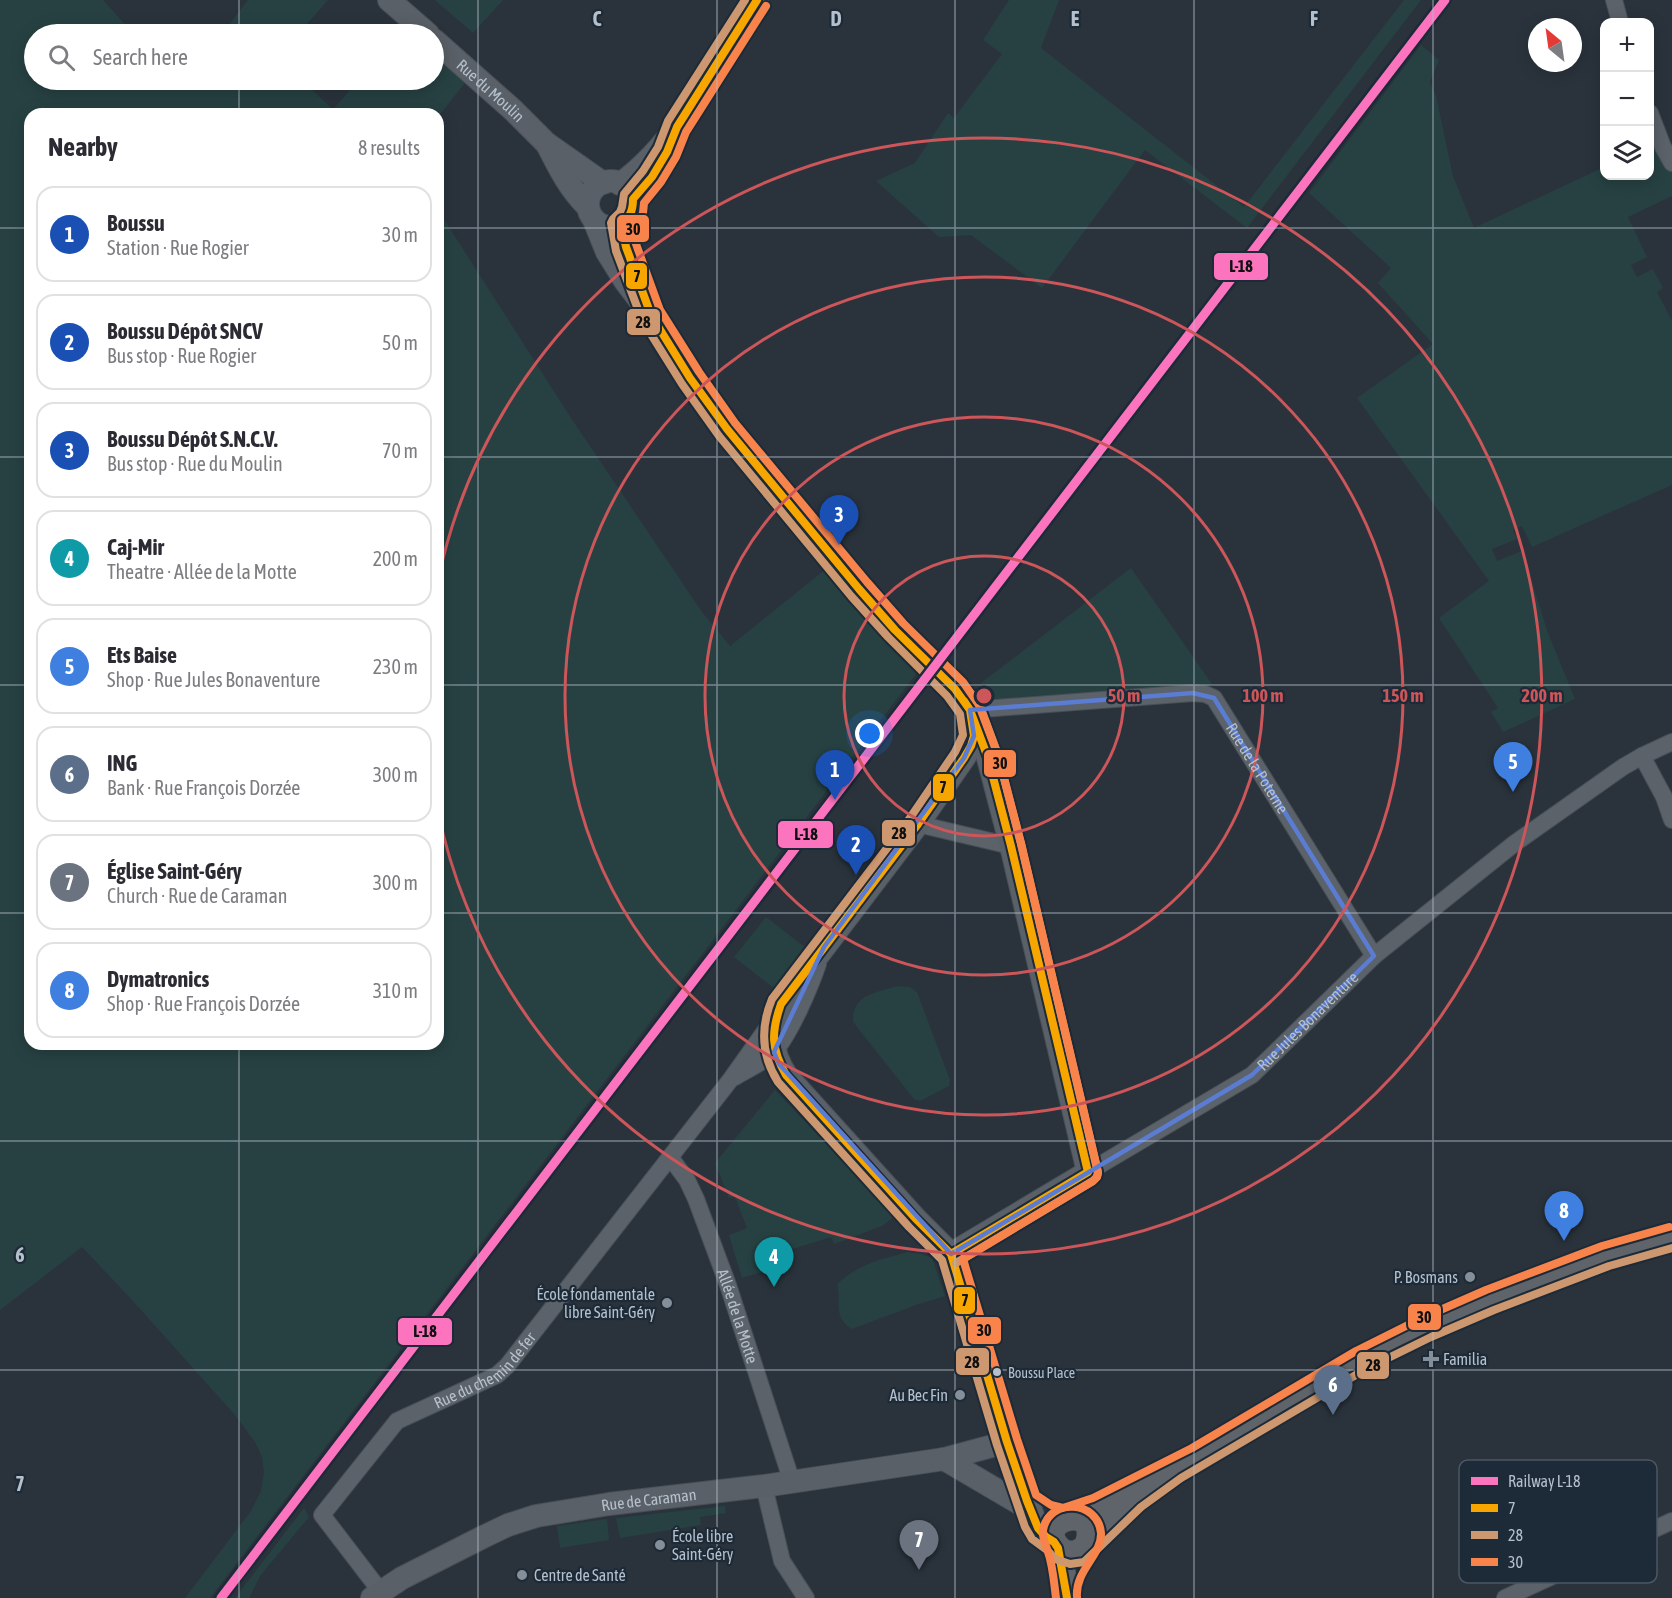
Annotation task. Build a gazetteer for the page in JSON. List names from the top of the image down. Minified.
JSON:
{"streets":{"street":["Rue du Moulin","Rue de la Poterne","Rue Jules Bonaventure","Allée de la Motte","Rue du chemin de fer","Rue de Caraman"]},"crossings":[["Rue du Moulin","Rue de la Poterne"],["Rue du Moulin","Rue Jules Bonaventure"],["Rue de la Poterne","Rue Jules Bonaventure"],["Allée de la Motte","Rue du chemin de fer"],["Allée de la Motte","Rue de Caraman"],["Rue du chemin de fer","Rue de Caraman"]],"places":{"other":["P. Bosmans","École fondamentale libre Saint-Géry","Boussu Place","Au Bec Fin","École libre Saint-Géry","Centre de Santé"],"health":["Familia"]},"lines":["rail line L-18","transit line 7","transit line 28","transit line 30"],"legend":["Railway L-18","7","28","30"],"north":"top left","page":{"map_buttons":["+","−"],"search":"Search here","heading":["Nearby","8 results"],"list":[{"mark":"1","name":"Boussu","note":"Station · Rue Rogier","value":"30 m"},{"mark":"2","name":"Boussu Dépôt SNCV","note":"Bus stop · Rue Rogier","value":"50 m"},{"mark":"3","name":"Boussu Dépôt S.N.C.V.","note":"Bus stop · Rue du Moulin","value":"70 m"},{"mark":"4","name":"Caj-Mir","note":"Theatre · Allée de la Motte","value":"200 m"},{"mark":"5","name":"Ets Baise","note":"Shop · Rue Jules Bonaventure","value":"230 m"},{"mark":"6","name":"ING","note":"Bank · Rue François Dorzée","value":"300 m"},{"mark":"7","name":"Église Saint-Géry","note":"Church · Rue de Caraman","value":"300 m"},{"mark":"8","name":"Dymatronics","note":"Shop · Rue François Dorzée","value":"310 m"}],"pins":["3","5","1","2","8","4","6","7"]},"grid":{"columns":["C","D","E","F"],"rows":["6","7"]},"rings":["50 m","100 m","150 m","200 m"]}
